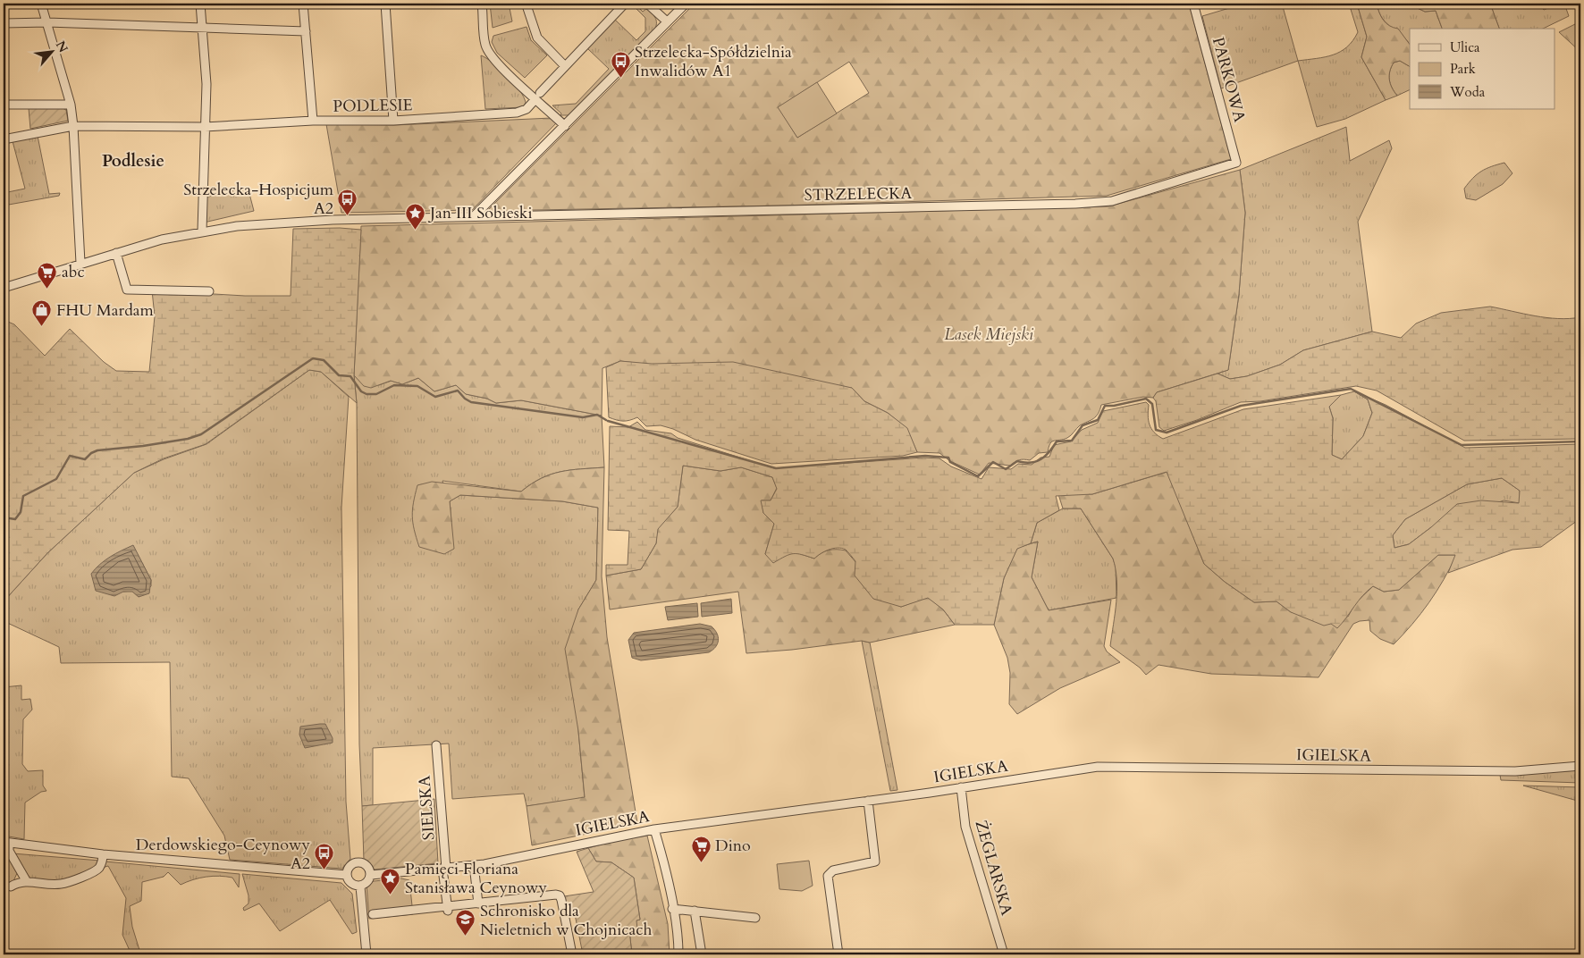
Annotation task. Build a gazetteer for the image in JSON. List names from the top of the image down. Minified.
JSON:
{"streets":{"street":["PARKOWA","PODLESIE","STRZELECKA","IGIELSKA","SIELSKA","ŻEGLARSKA"]},"crossings":[["PARKOWA","STRZELECKA"],["IGIELSKA","SIELSKA"],["IGIELSKA","ŻEGLARSKA"]],"districts":["Podlesie"],"parks":["Lasek Miejski"],"places":{"bus stop":["Strzelecka-Spółdzielnia Inwalidów A1","Strzelecka-Hospicjum A2","Derdowskiego-Ceynowy A2"],"place":["Jan III Sobieski","Pamięci Floriana Stanisława Ceynowy"],"supermarket":["abc","Dino"],"shop":["FHU Mardam"],"school or university":["Schronisko dla Nieletnich w Chojnicach"]},"legend":["Ulica","Park","Woda"],"north":"top right"}
